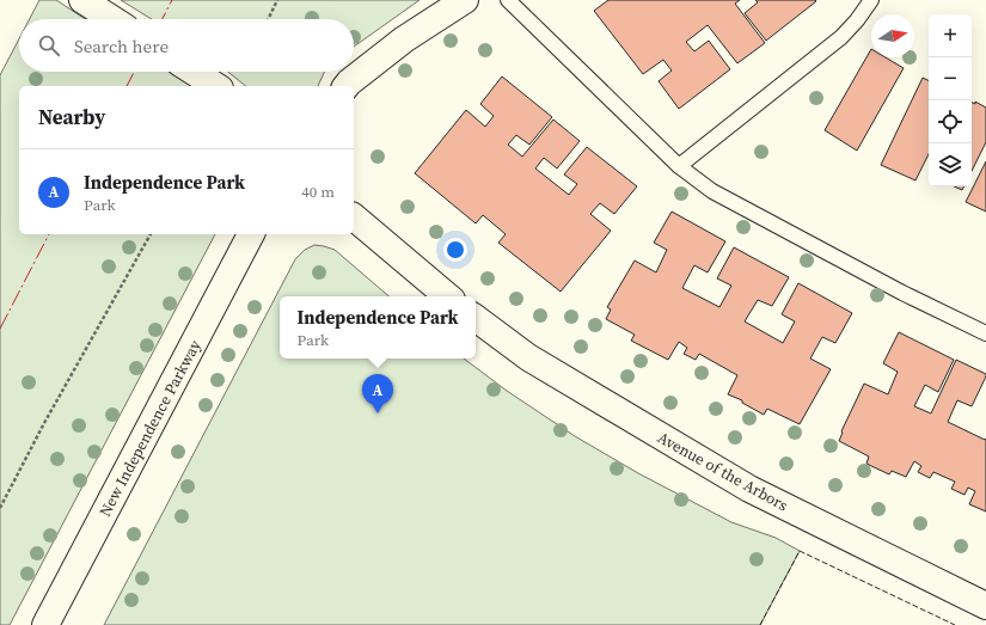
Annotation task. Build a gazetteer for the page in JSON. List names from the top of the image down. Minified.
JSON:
{"streets":{"street":["New Independence Parkway","Avenue of the Arbors"]},"north":"right","page":{"map_buttons":["+","−"],"search":"Search here","heading":"Nearby","list":[{"mark":"A","name":"Independence Park","note":"Park","value":"40 m"}],"popup":["Independence Park","Park"],"pins":"A"}}
